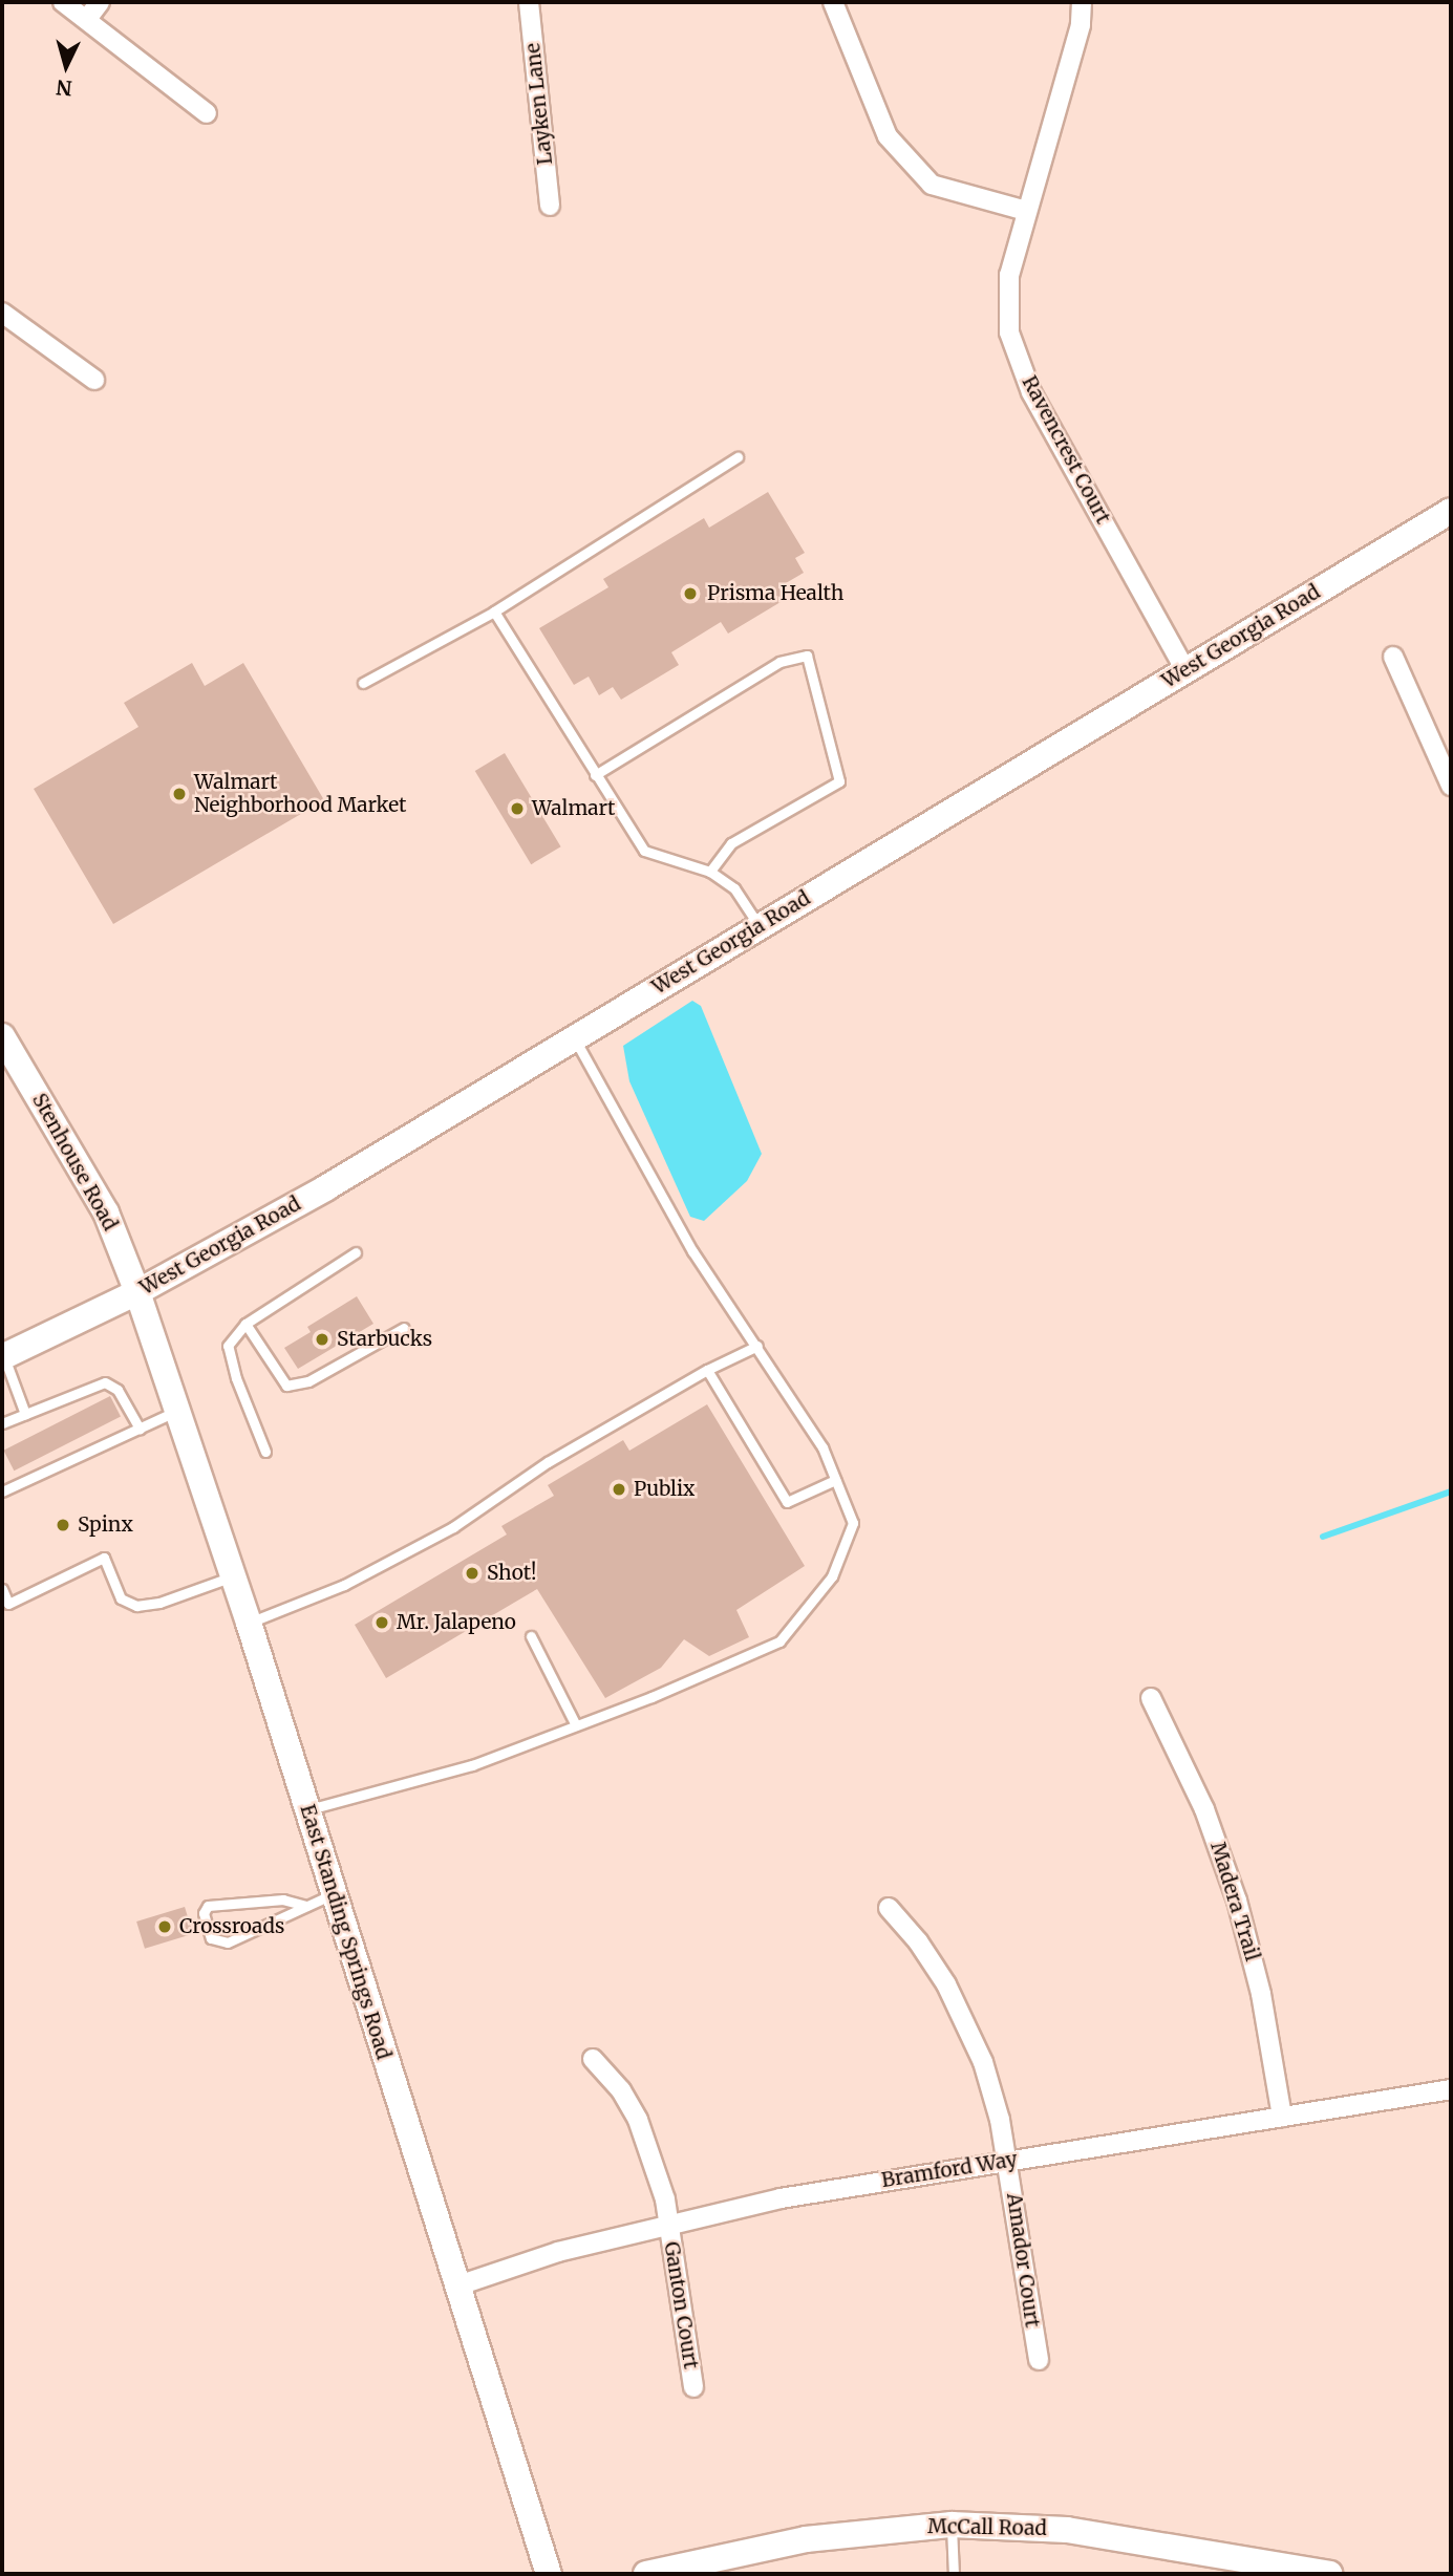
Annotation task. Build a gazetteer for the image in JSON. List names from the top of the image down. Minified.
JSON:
{"streets":{"street":["Layken Lane","Ravencrest Court","West Georgia Road","Stenhouse Road","Madera Trail","East Standing Springs Road","Bramford Way","Amador Court","Ganton Court","McCall Road"]},"crossings":[["Ravencrest Court","West Georgia Road"],["West Georgia Road","Stenhouse Road"],["West Georgia Road","East Standing Springs Road"],["Stenhouse Road","East Standing Springs Road"],["Madera Trail","Bramford Way"],["East Standing Springs Road","Bramford Way"],["Bramford Way","Amador Court"],["Bramford Way","Ganton Court"]],"places":["Prisma Health","Walmart Neighborhood Market","Walmart","Starbucks","Publix","Spinx","Shot!","Mr. Jalapeno","Crossroads"],"north":"bottom"}
